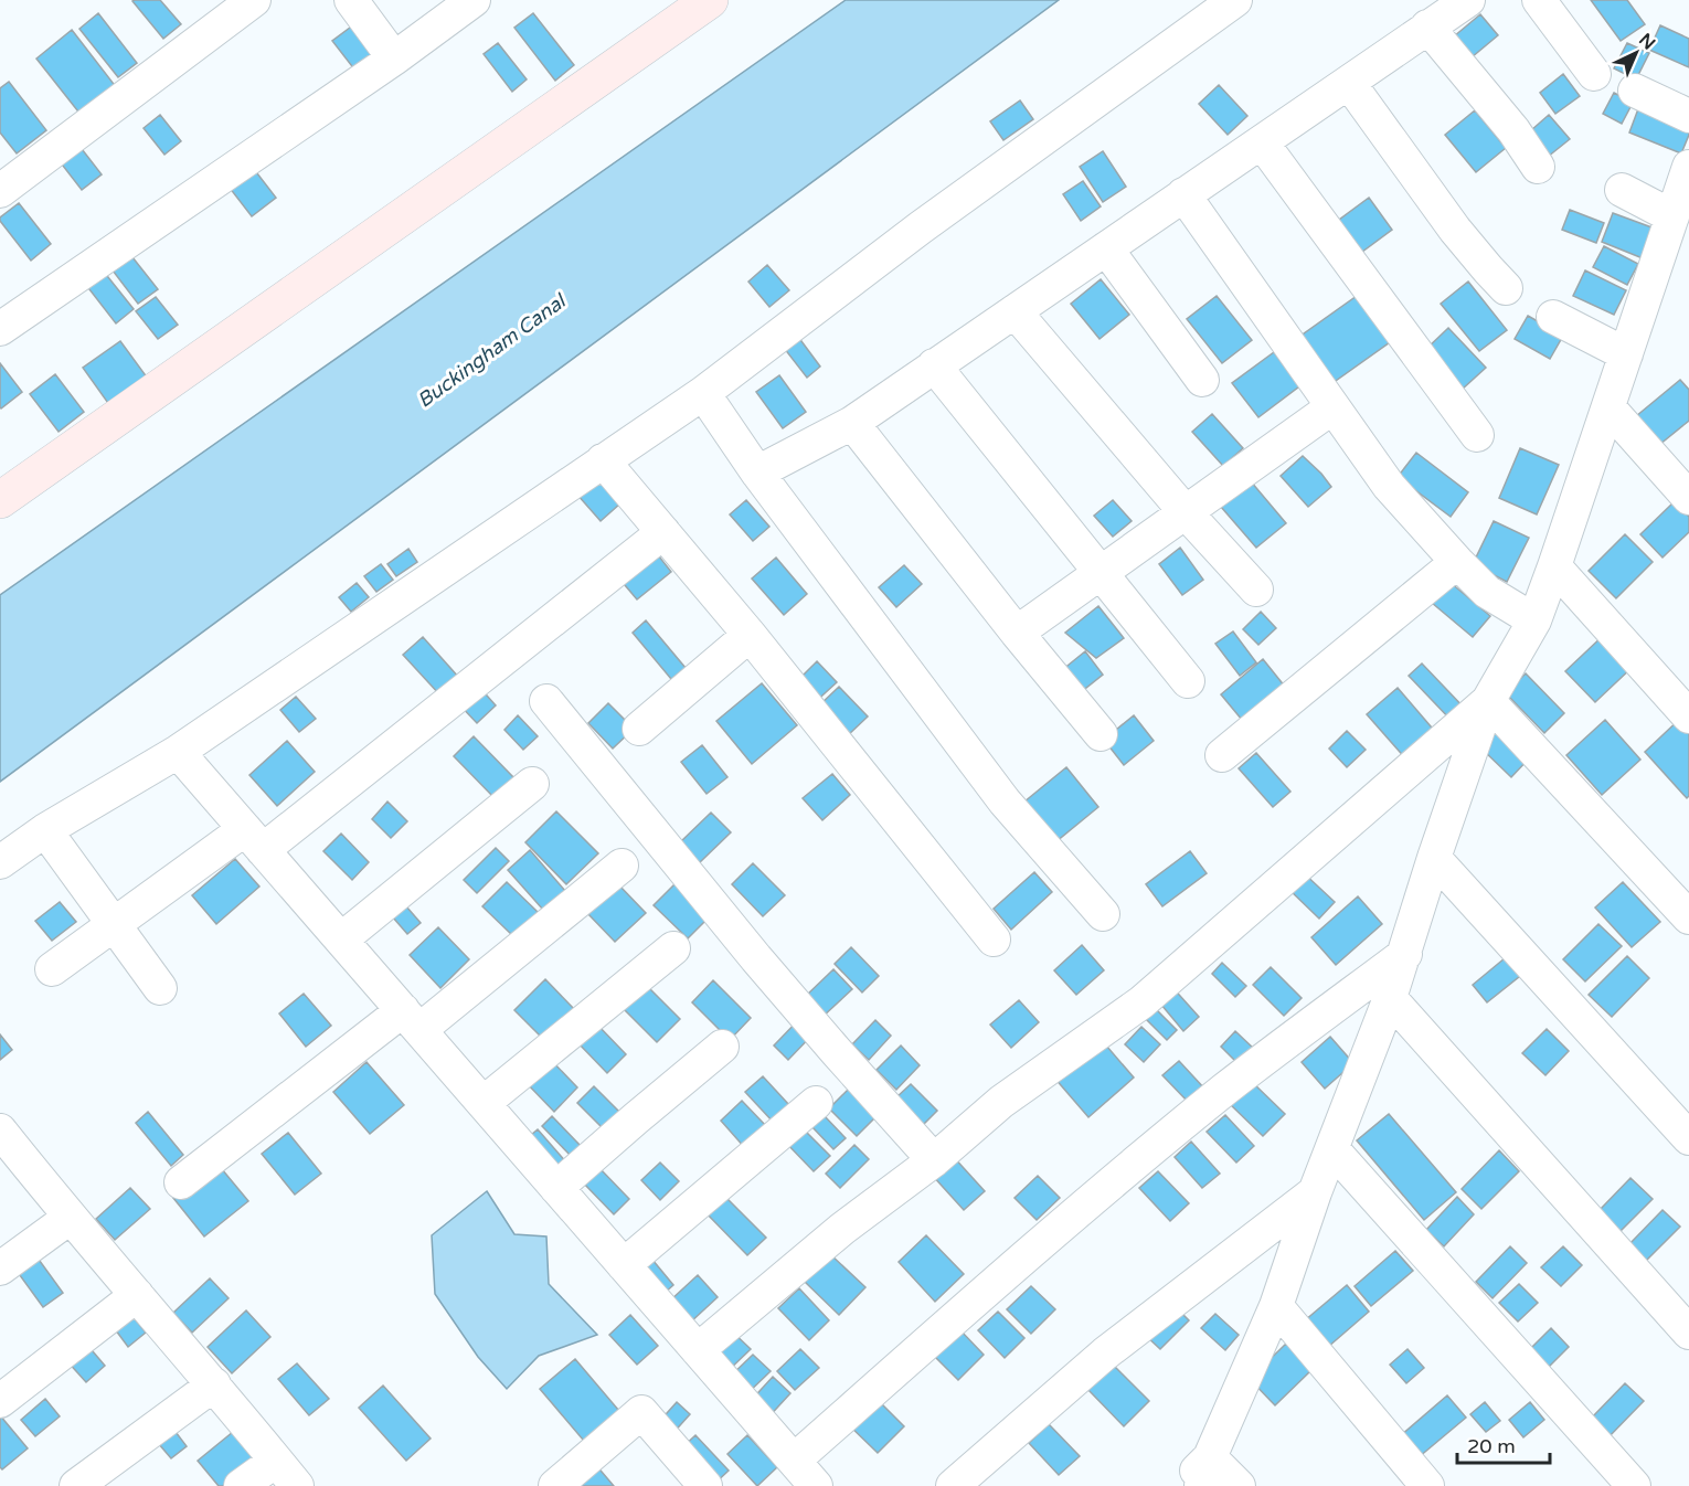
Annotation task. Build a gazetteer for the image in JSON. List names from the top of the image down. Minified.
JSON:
{"water":["Buckingham Canal"],"scale_bar":"20 m","north":"top right"}
